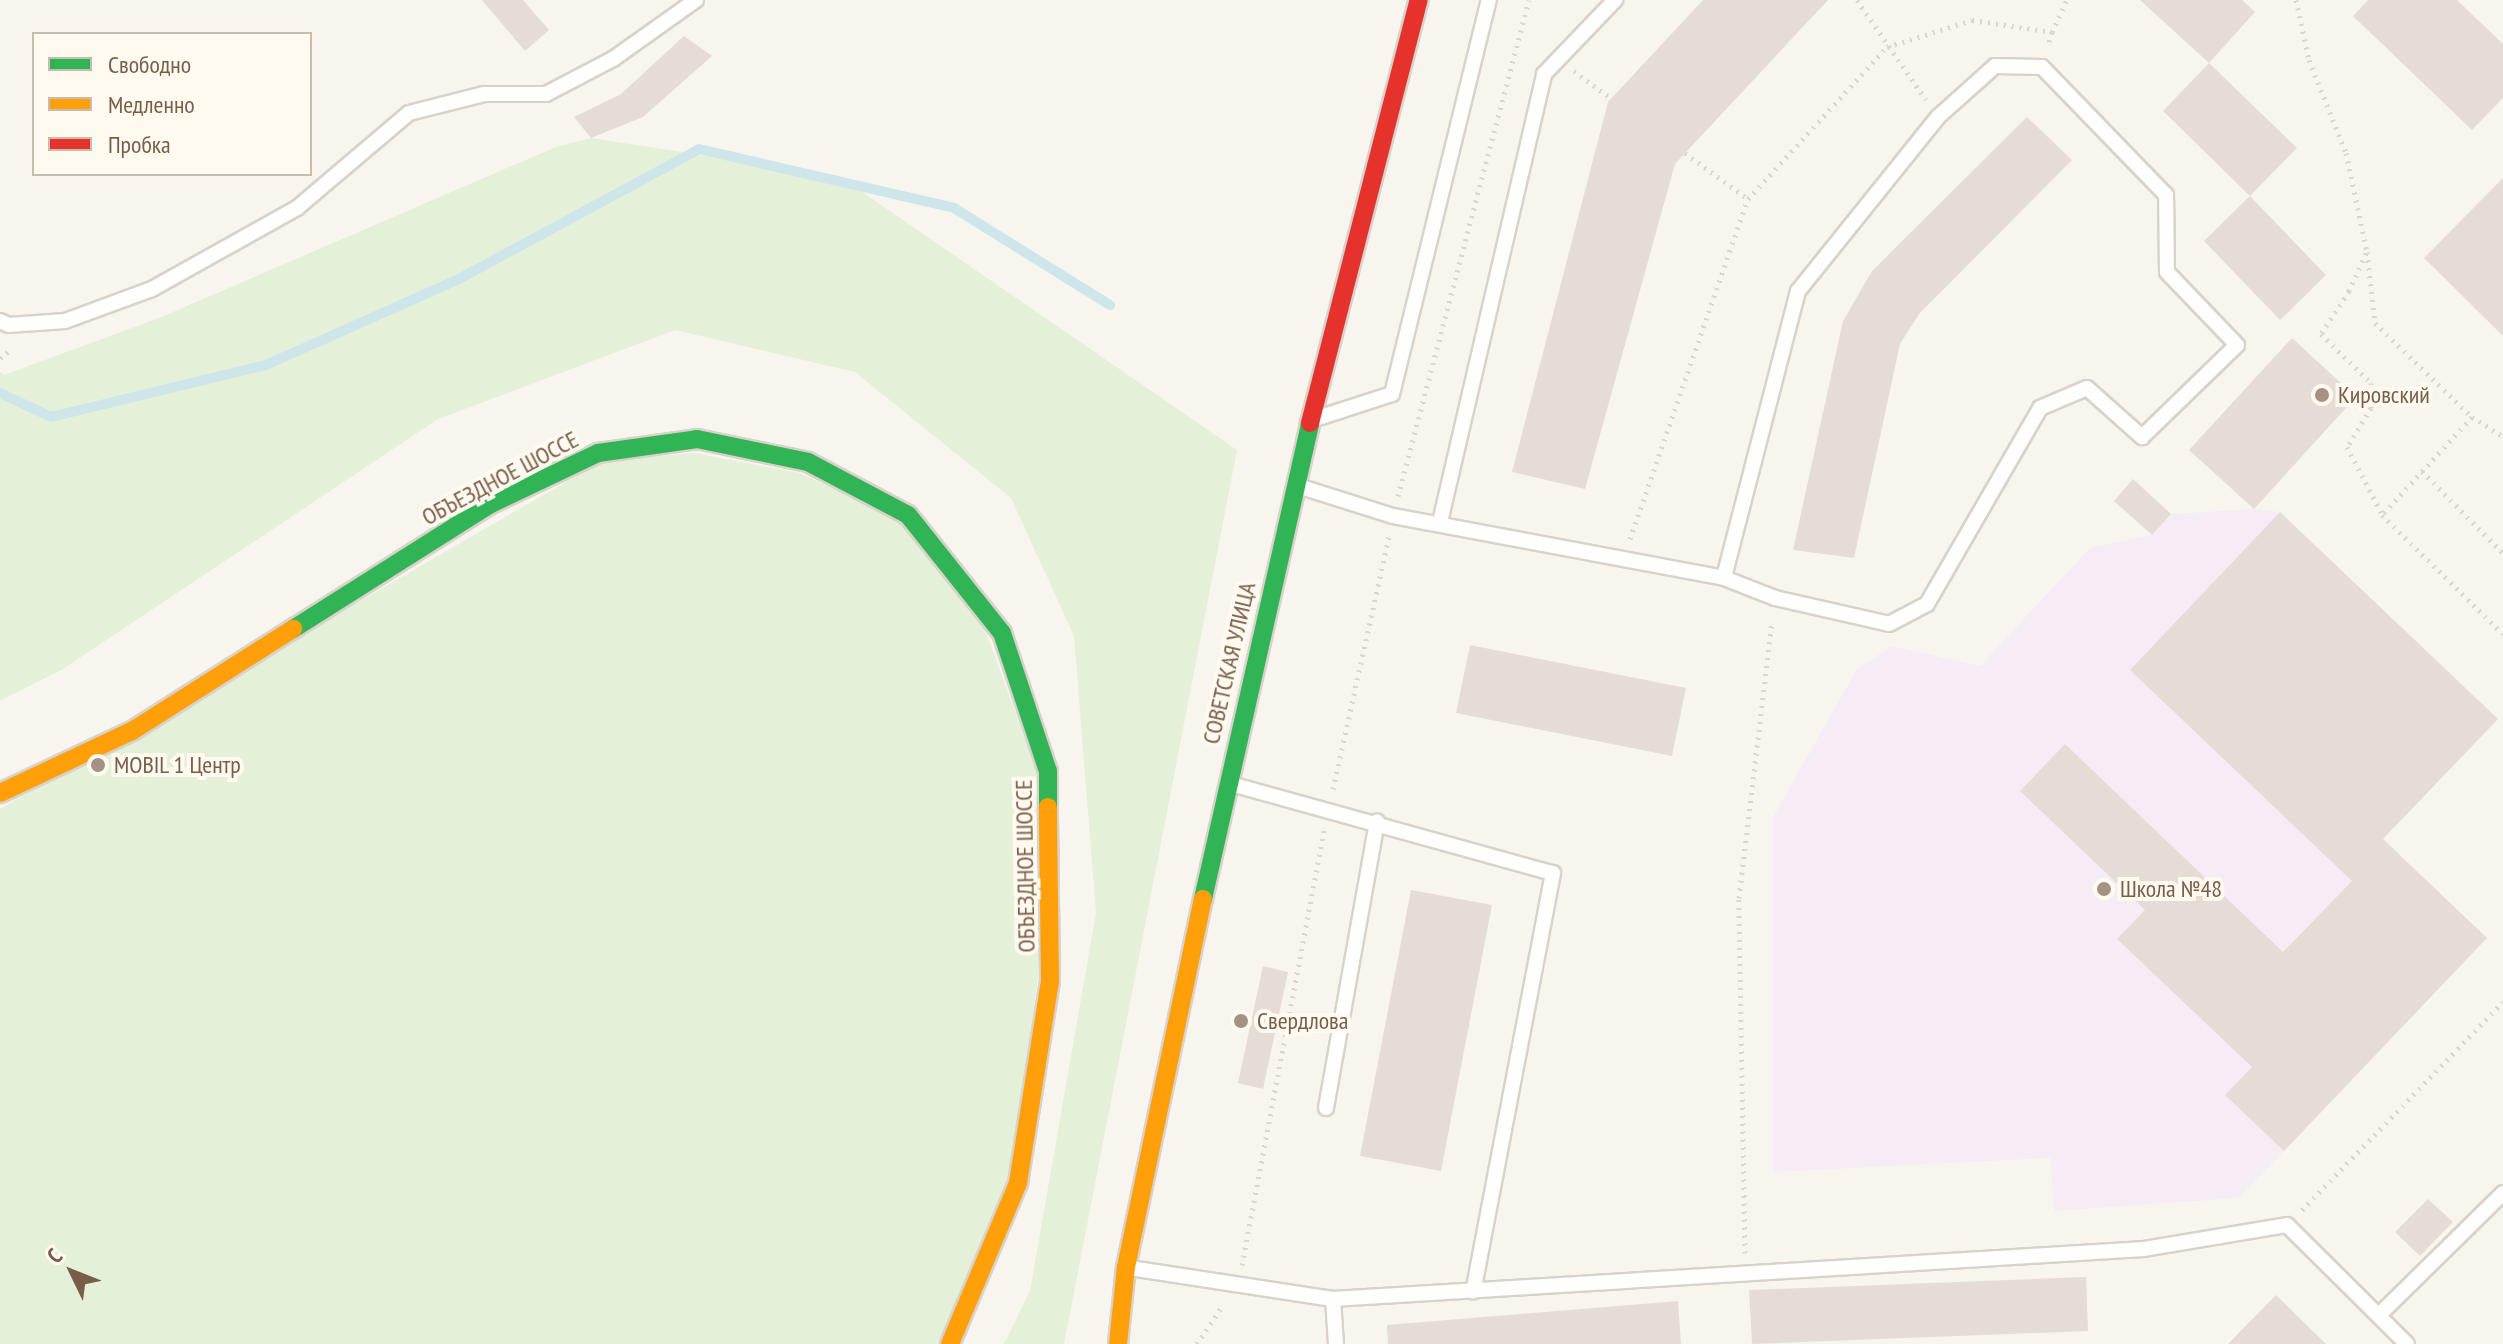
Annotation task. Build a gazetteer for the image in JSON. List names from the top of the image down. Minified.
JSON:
{"streets":{"street":["ОБЪЕЗДНОЕ ШОССЕ","СОВЕТСКАЯ УЛИЦА"]},"places":["Кировский","MOBIL 1 Центр","Школа №48","Свердлова"],"legend":["Свободно","Медленно","Пробка"],"north":"top left"}
